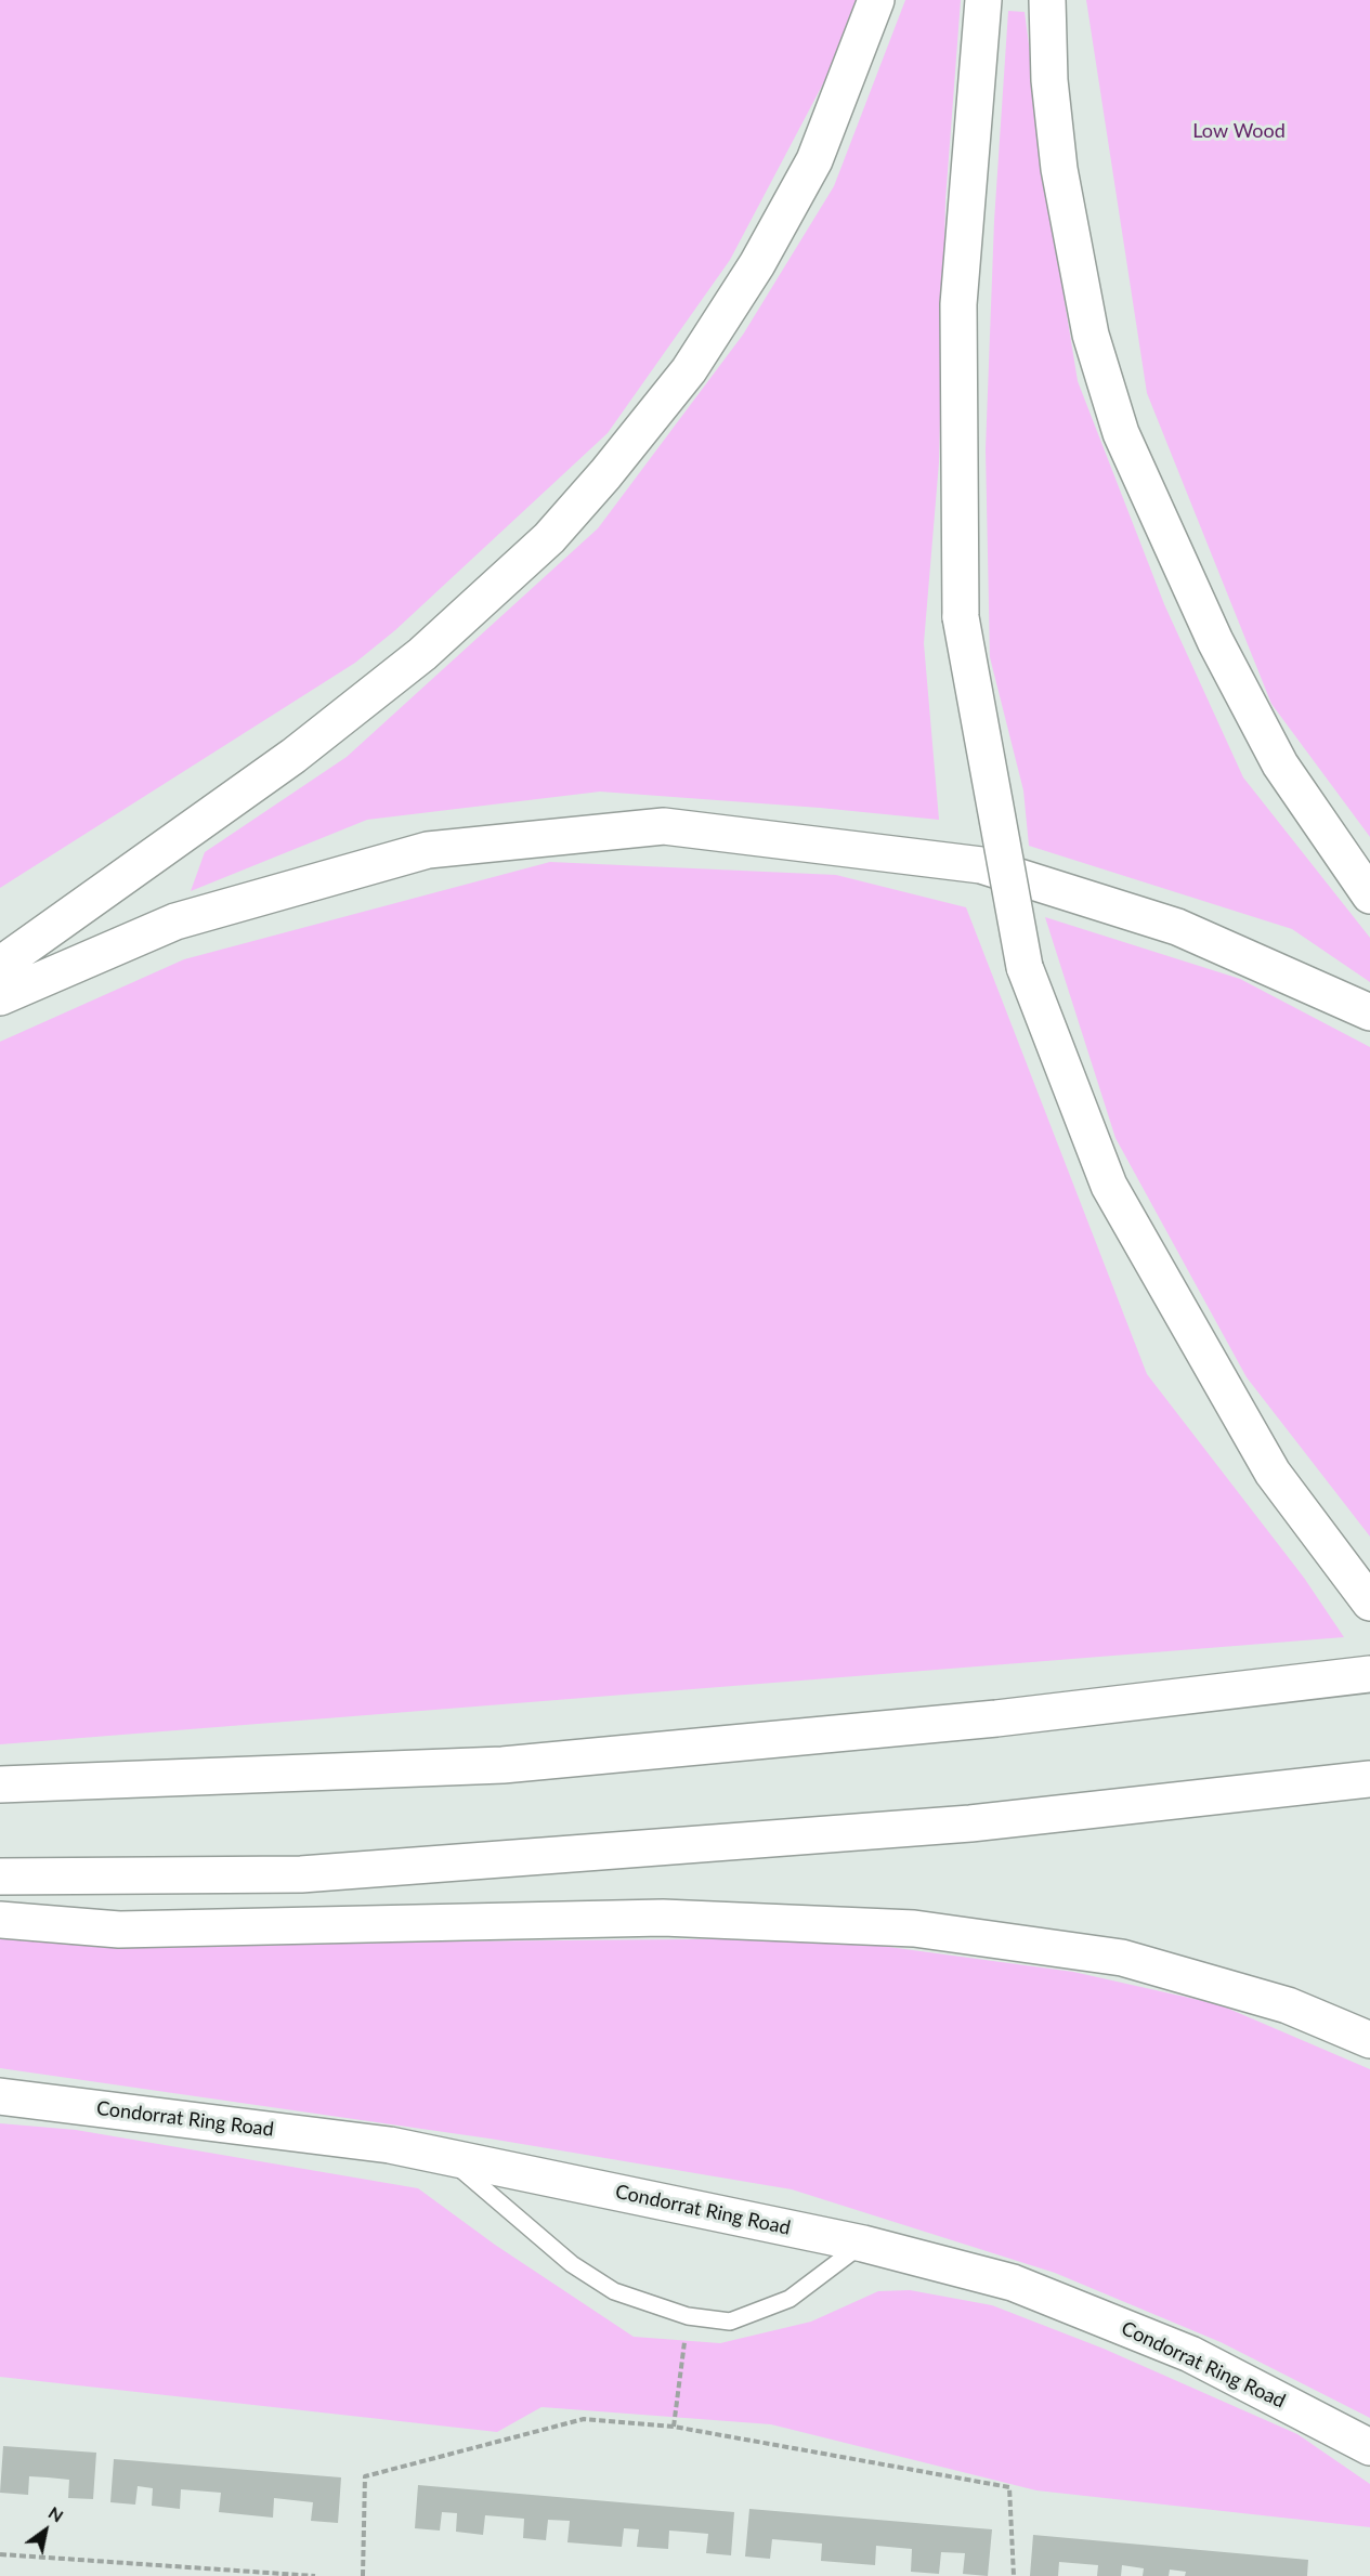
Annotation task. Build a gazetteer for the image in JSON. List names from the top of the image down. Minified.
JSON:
{"streets":{"main road":["Condorrat Ring Road"]},"parks":["Low Wood"],"north":"top right"}
